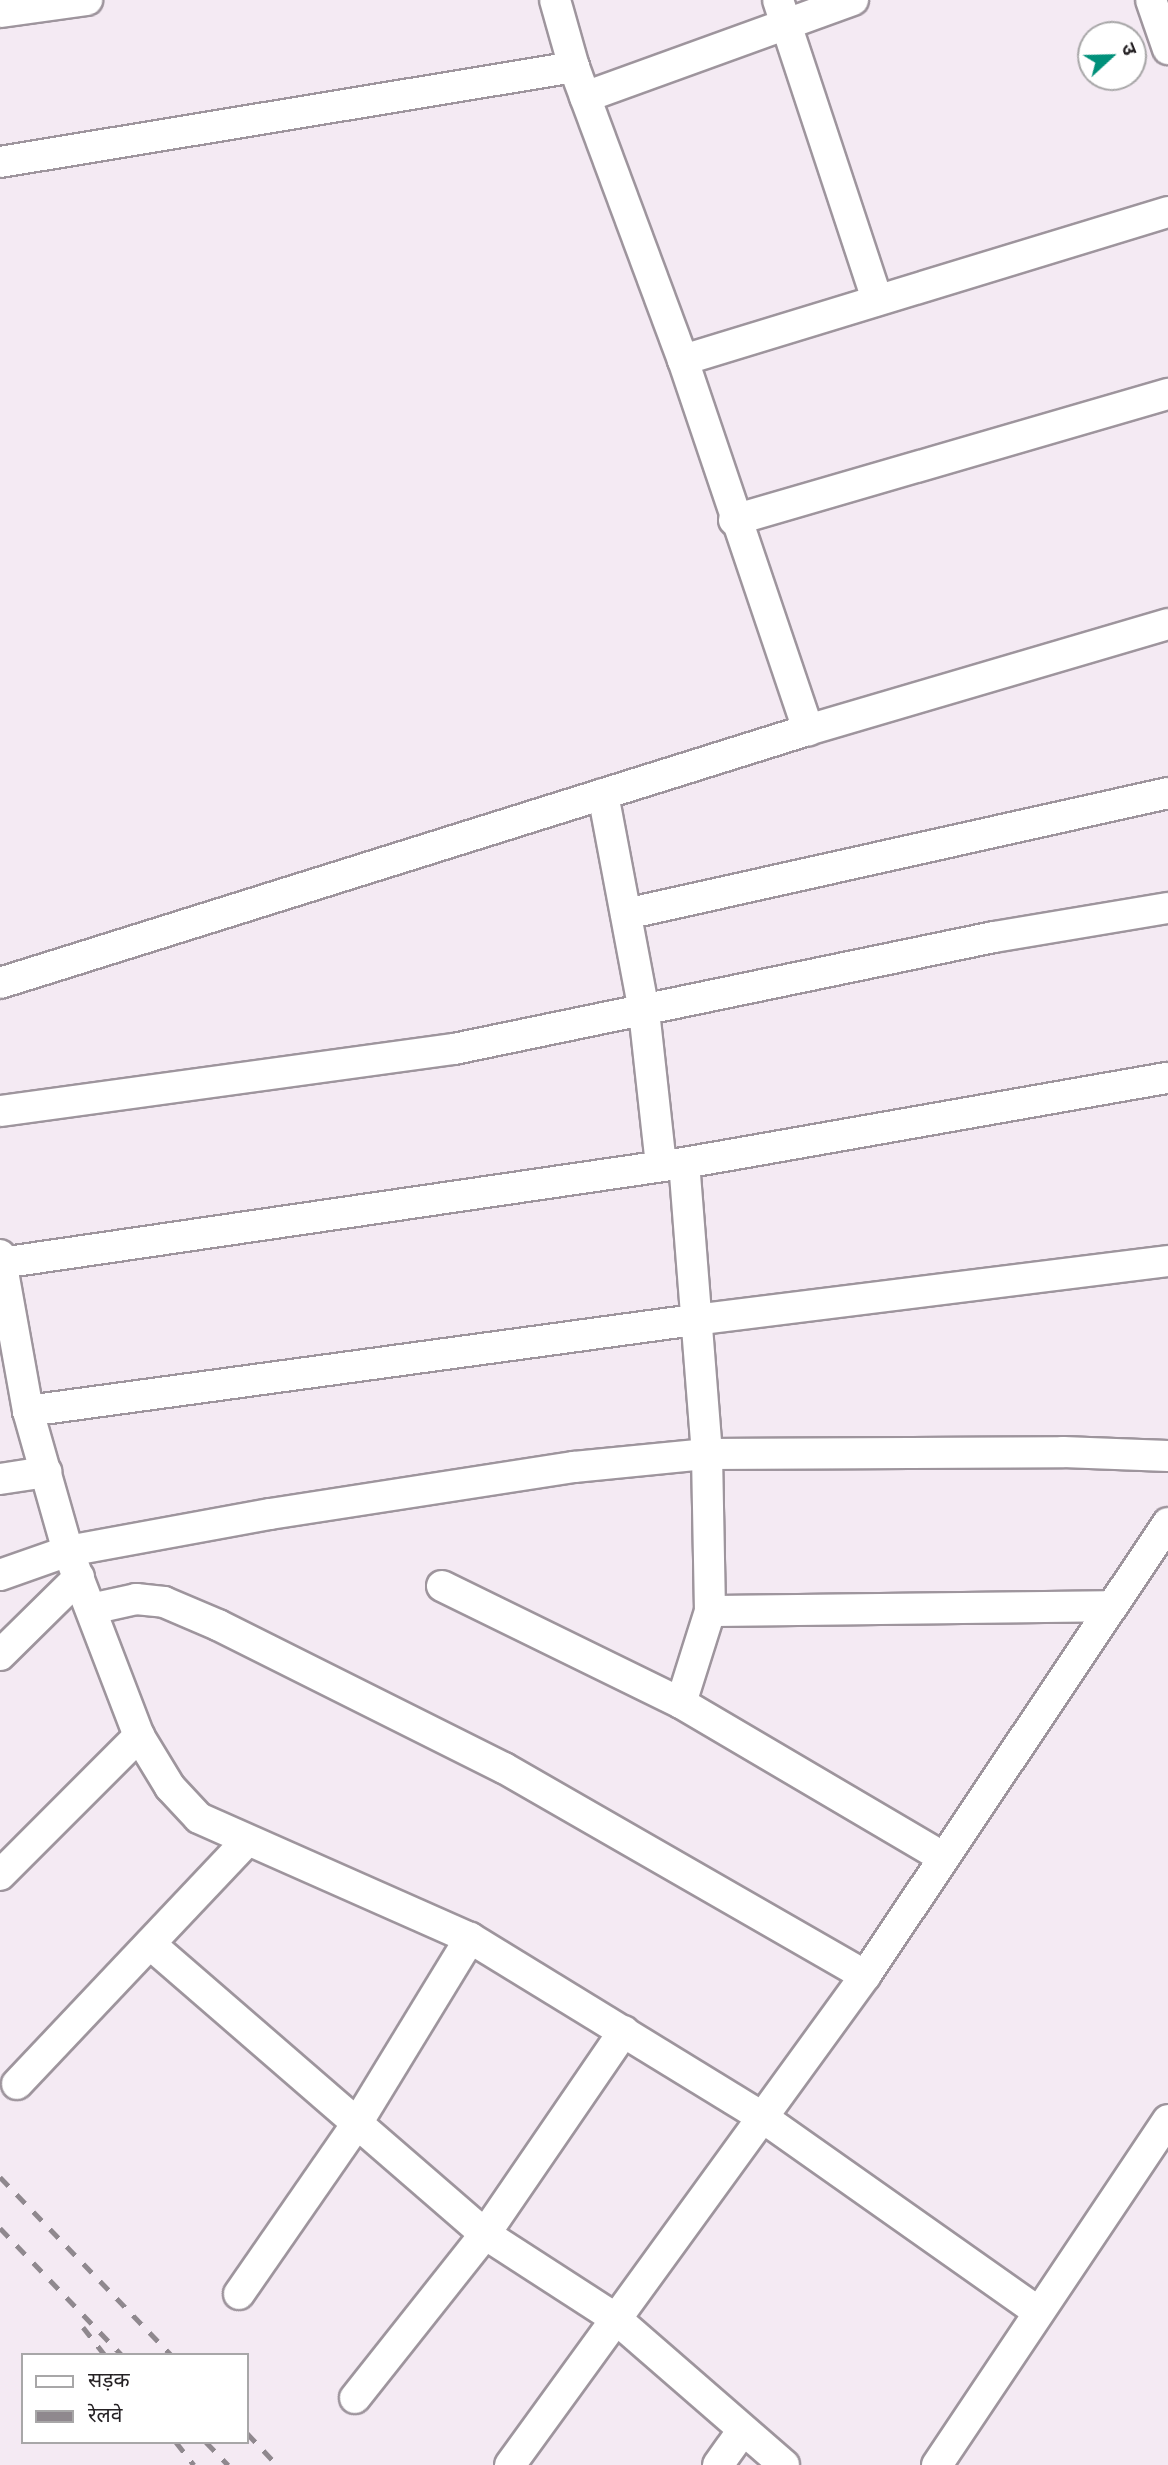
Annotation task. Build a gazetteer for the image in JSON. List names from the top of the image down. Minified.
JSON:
{"legend":["सड़क","रेलवे"],"north":"right"}
